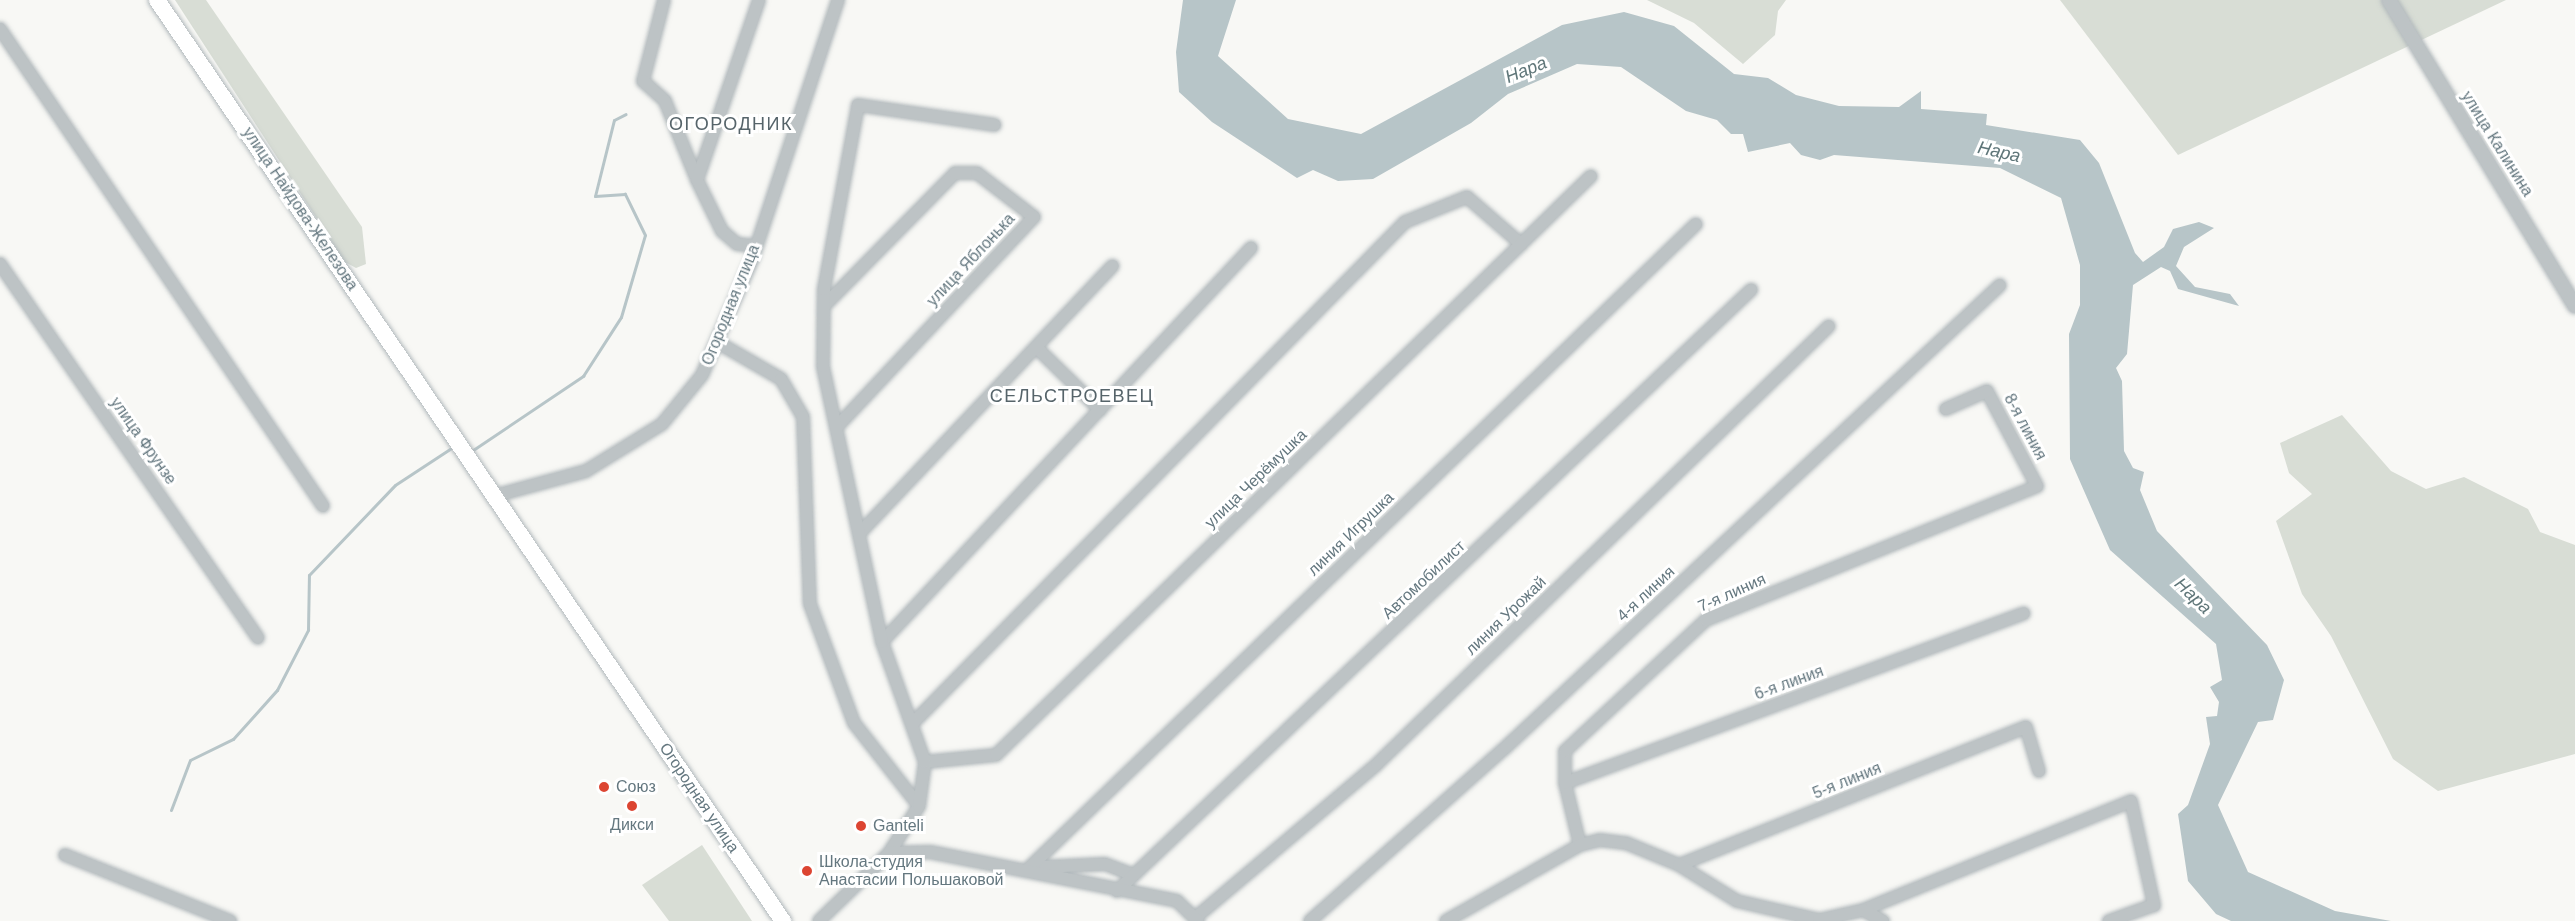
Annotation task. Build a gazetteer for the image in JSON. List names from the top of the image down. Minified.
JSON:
{"streets":{"main road":["улица Найдова-Железова","Огородная улица"],"street":["улица Калинина","улица Яблонька","8-я линия","улица Фрунзе","улица Черёмушка","линия Игрушка","Автомобилист","7-я линия","4-я линия","линия Урожай","6-я линия","5-я линия"]},"crossings":[["улица Найдова-Железова","Огородная улица"],["8-я линия","7-я линия"],["7-я линия","6-я линия"]],"districts":["ОГОРОДНИК","СЕЛЬСТРОЕВЕЦ"],"water":["Нара"],"places":["Союз","Дикси","Ganteli","Школа-студия Анастасии Польшаковой"]}
